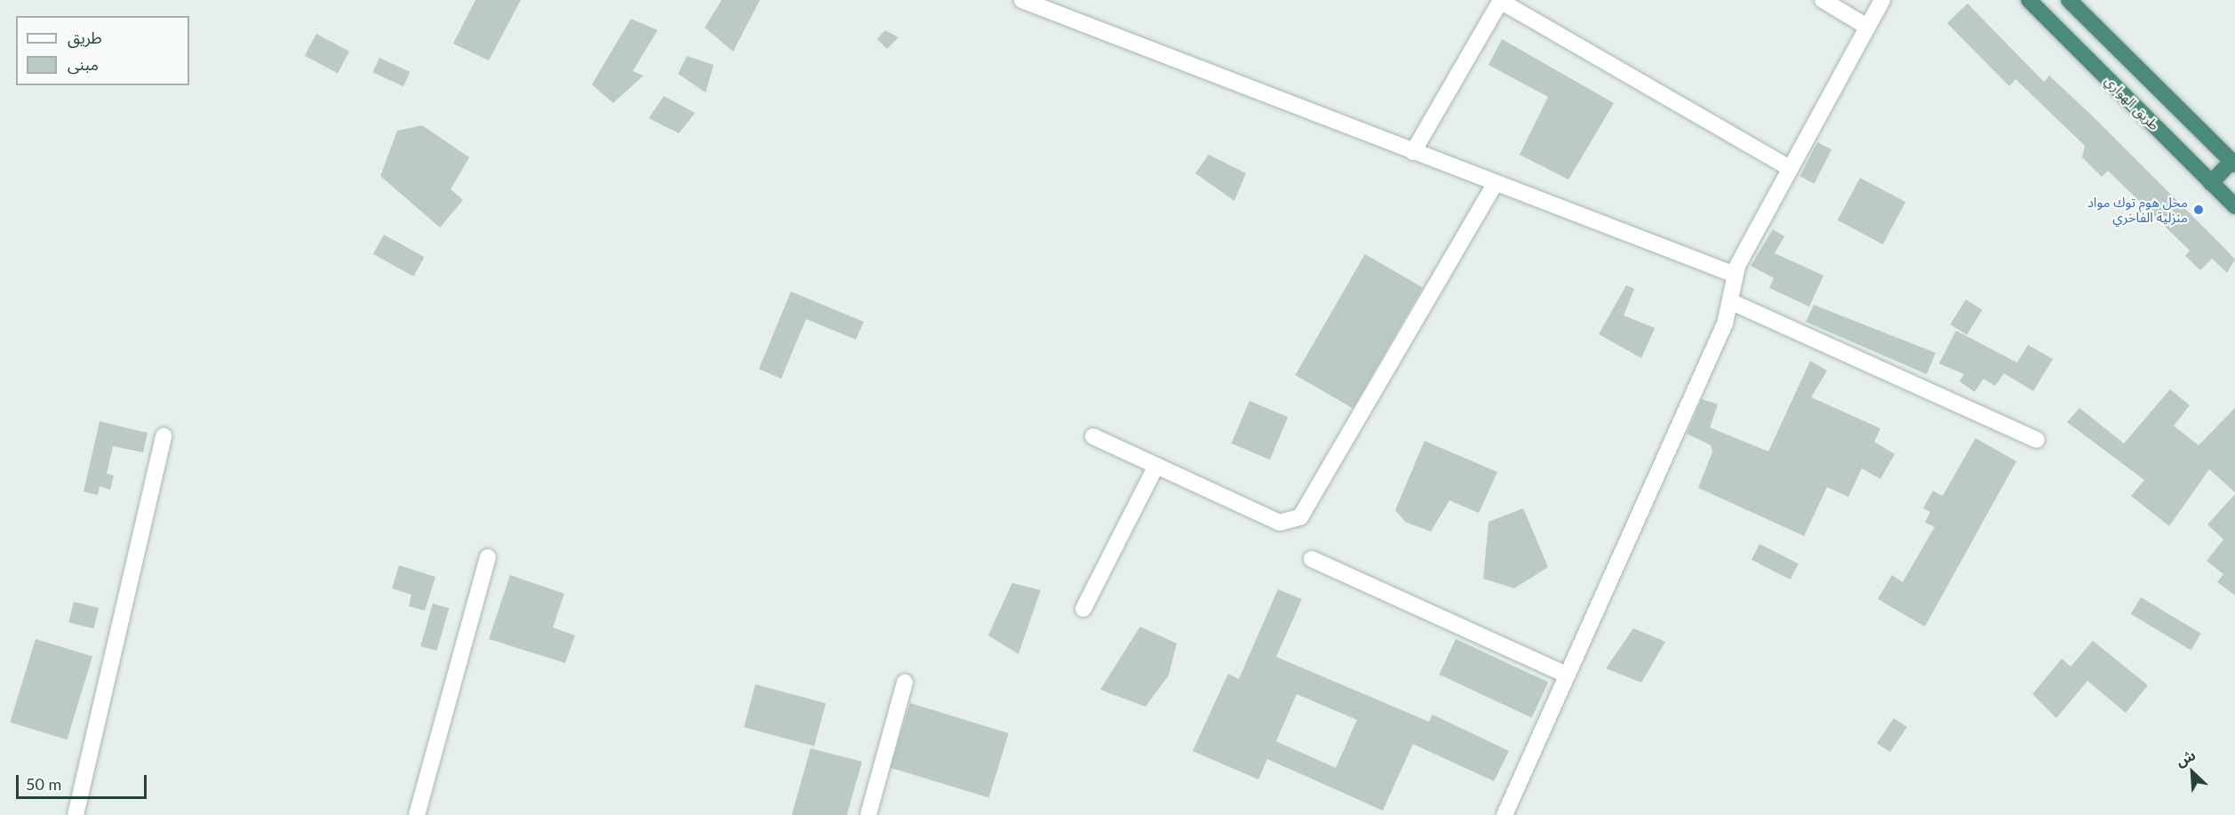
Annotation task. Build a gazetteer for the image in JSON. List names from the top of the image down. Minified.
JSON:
{"streets":{"highway":["طريق الهواري"]},"places":["محل هوم توك مواد منزلية الفاخري"],"legend":["طريق","مبنى"],"scale_bar":"50 m","north":"top left"}
